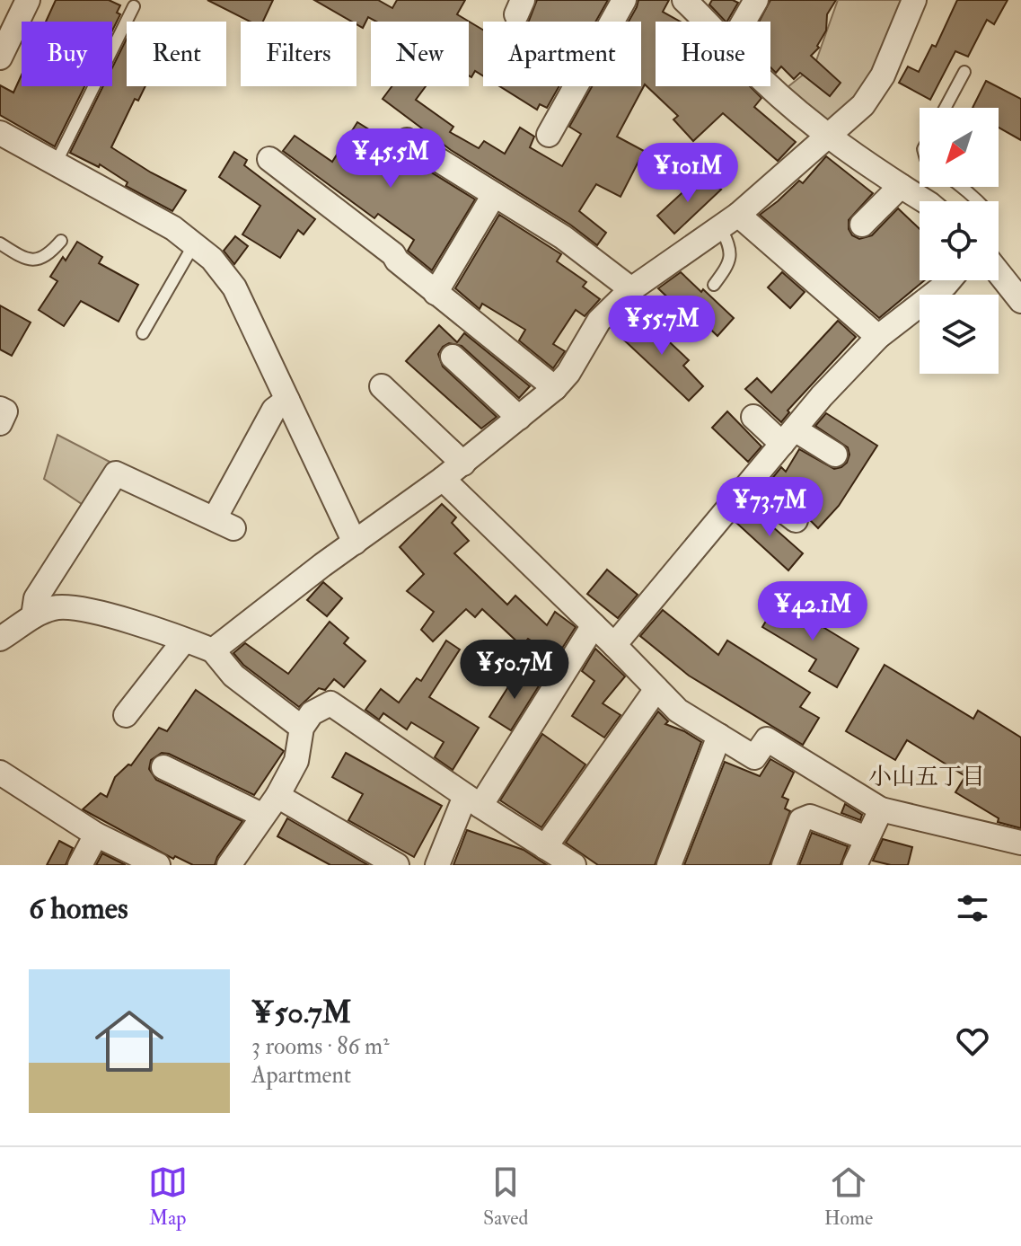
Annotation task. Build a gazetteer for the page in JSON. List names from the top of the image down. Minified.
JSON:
{"districts":["小山五丁目"],"north":"bottom left","page":{"chip":["Buy","Rent","Filters","New","Apartment","House"],"price":["¥45.5M","¥101M","¥55.7M","¥73.7M","¥42.1M","¥50.7M"],"heading":"6 homes","list":[{"name":"¥50.7M","note":"3 rooms · 86 m² · Apartment"}],"tabs":["Map","Saved","Home"]}}
